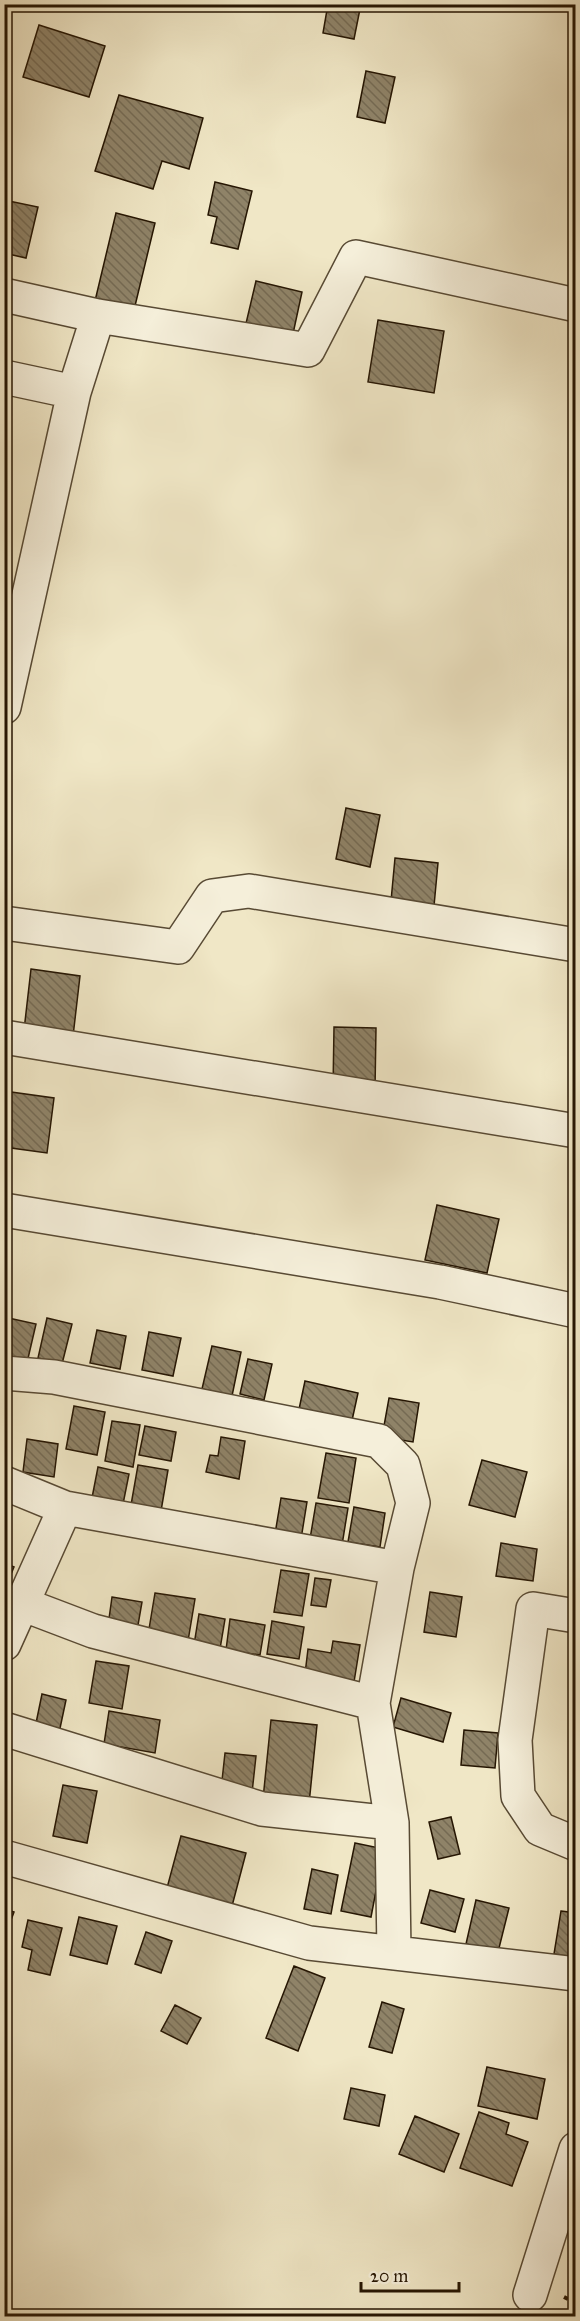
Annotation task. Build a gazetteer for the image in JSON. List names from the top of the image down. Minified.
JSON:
{"scale_bar":"20 m"}
